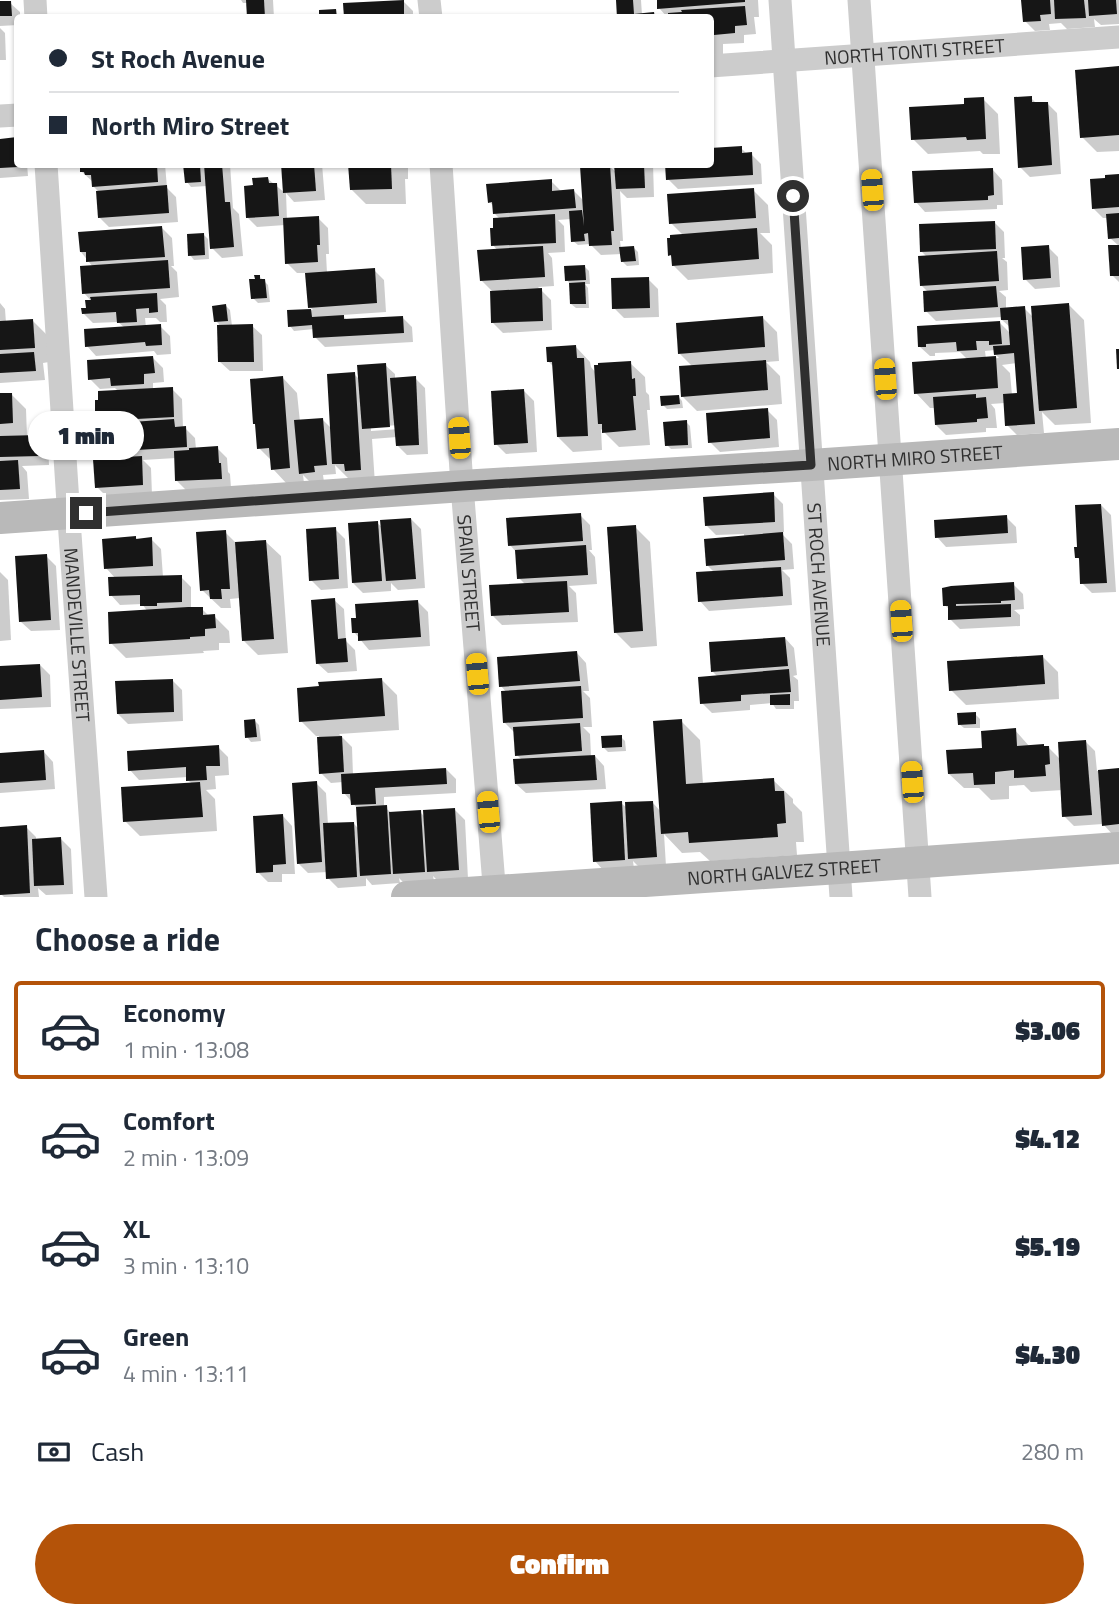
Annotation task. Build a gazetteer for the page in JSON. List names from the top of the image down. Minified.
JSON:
{"streets":{"street":["NORTH TONTI STREET","NORTH MIRO STREET","SPAIN STREET","ST ROCH AVENUE","MANDEVILLE STREET","NORTH GALVEZ STREET"]},"crossings":[["NORTH TONTI STREET","ST ROCH AVENUE"],["NORTH MIRO STREET","SPAIN STREET"],["NORTH MIRO STREET","ST ROCH AVENUE"],["NORTH MIRO STREET","MANDEVILLE STREET"],["SPAIN STREET","NORTH GALVEZ STREET"],["ST ROCH AVENUE","NORTH GALVEZ STREET"]],"page":{"banner":["St Roch Avenue","North Miro Street"],"bubble":"1 min","heading":"Choose a ride","list":[{"name":"Economy","note":"1 min · 13:08","value":"$3.06"},{"name":"Comfort","note":"2 min · 13:09","value":"$4.12"},{"name":"XL","note":"3 min · 13:10","value":"$5.19"},{"name":"Green","note":"4 min · 13:11","value":"$4.30"}],"pay":["Cash","280 m"],"buttons":"Confirm"}}
